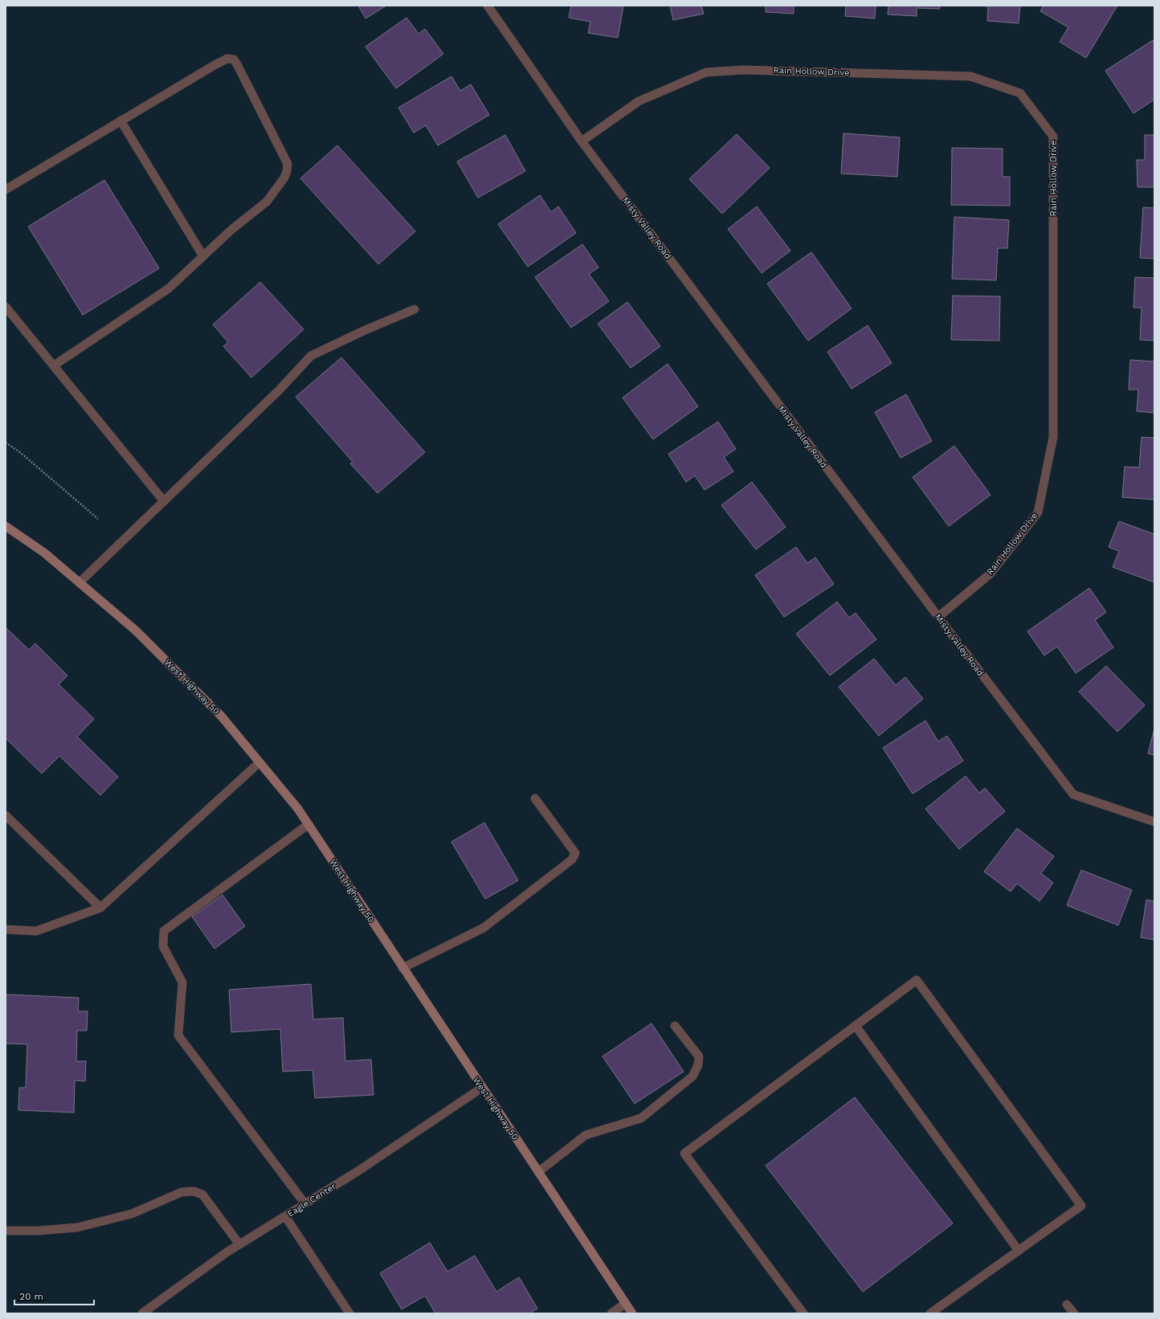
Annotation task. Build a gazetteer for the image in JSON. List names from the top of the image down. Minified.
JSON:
{"streets":{"main road":["West Highway 50"],"street":["Rain Hollow Drive","Misty Valley Road","Eagle Center"]},"crossings":[["Rain Hollow Drive","Misty Valley Road"],["West Highway 50","Eagle Center"]],"scale_bar":"20 m"}
